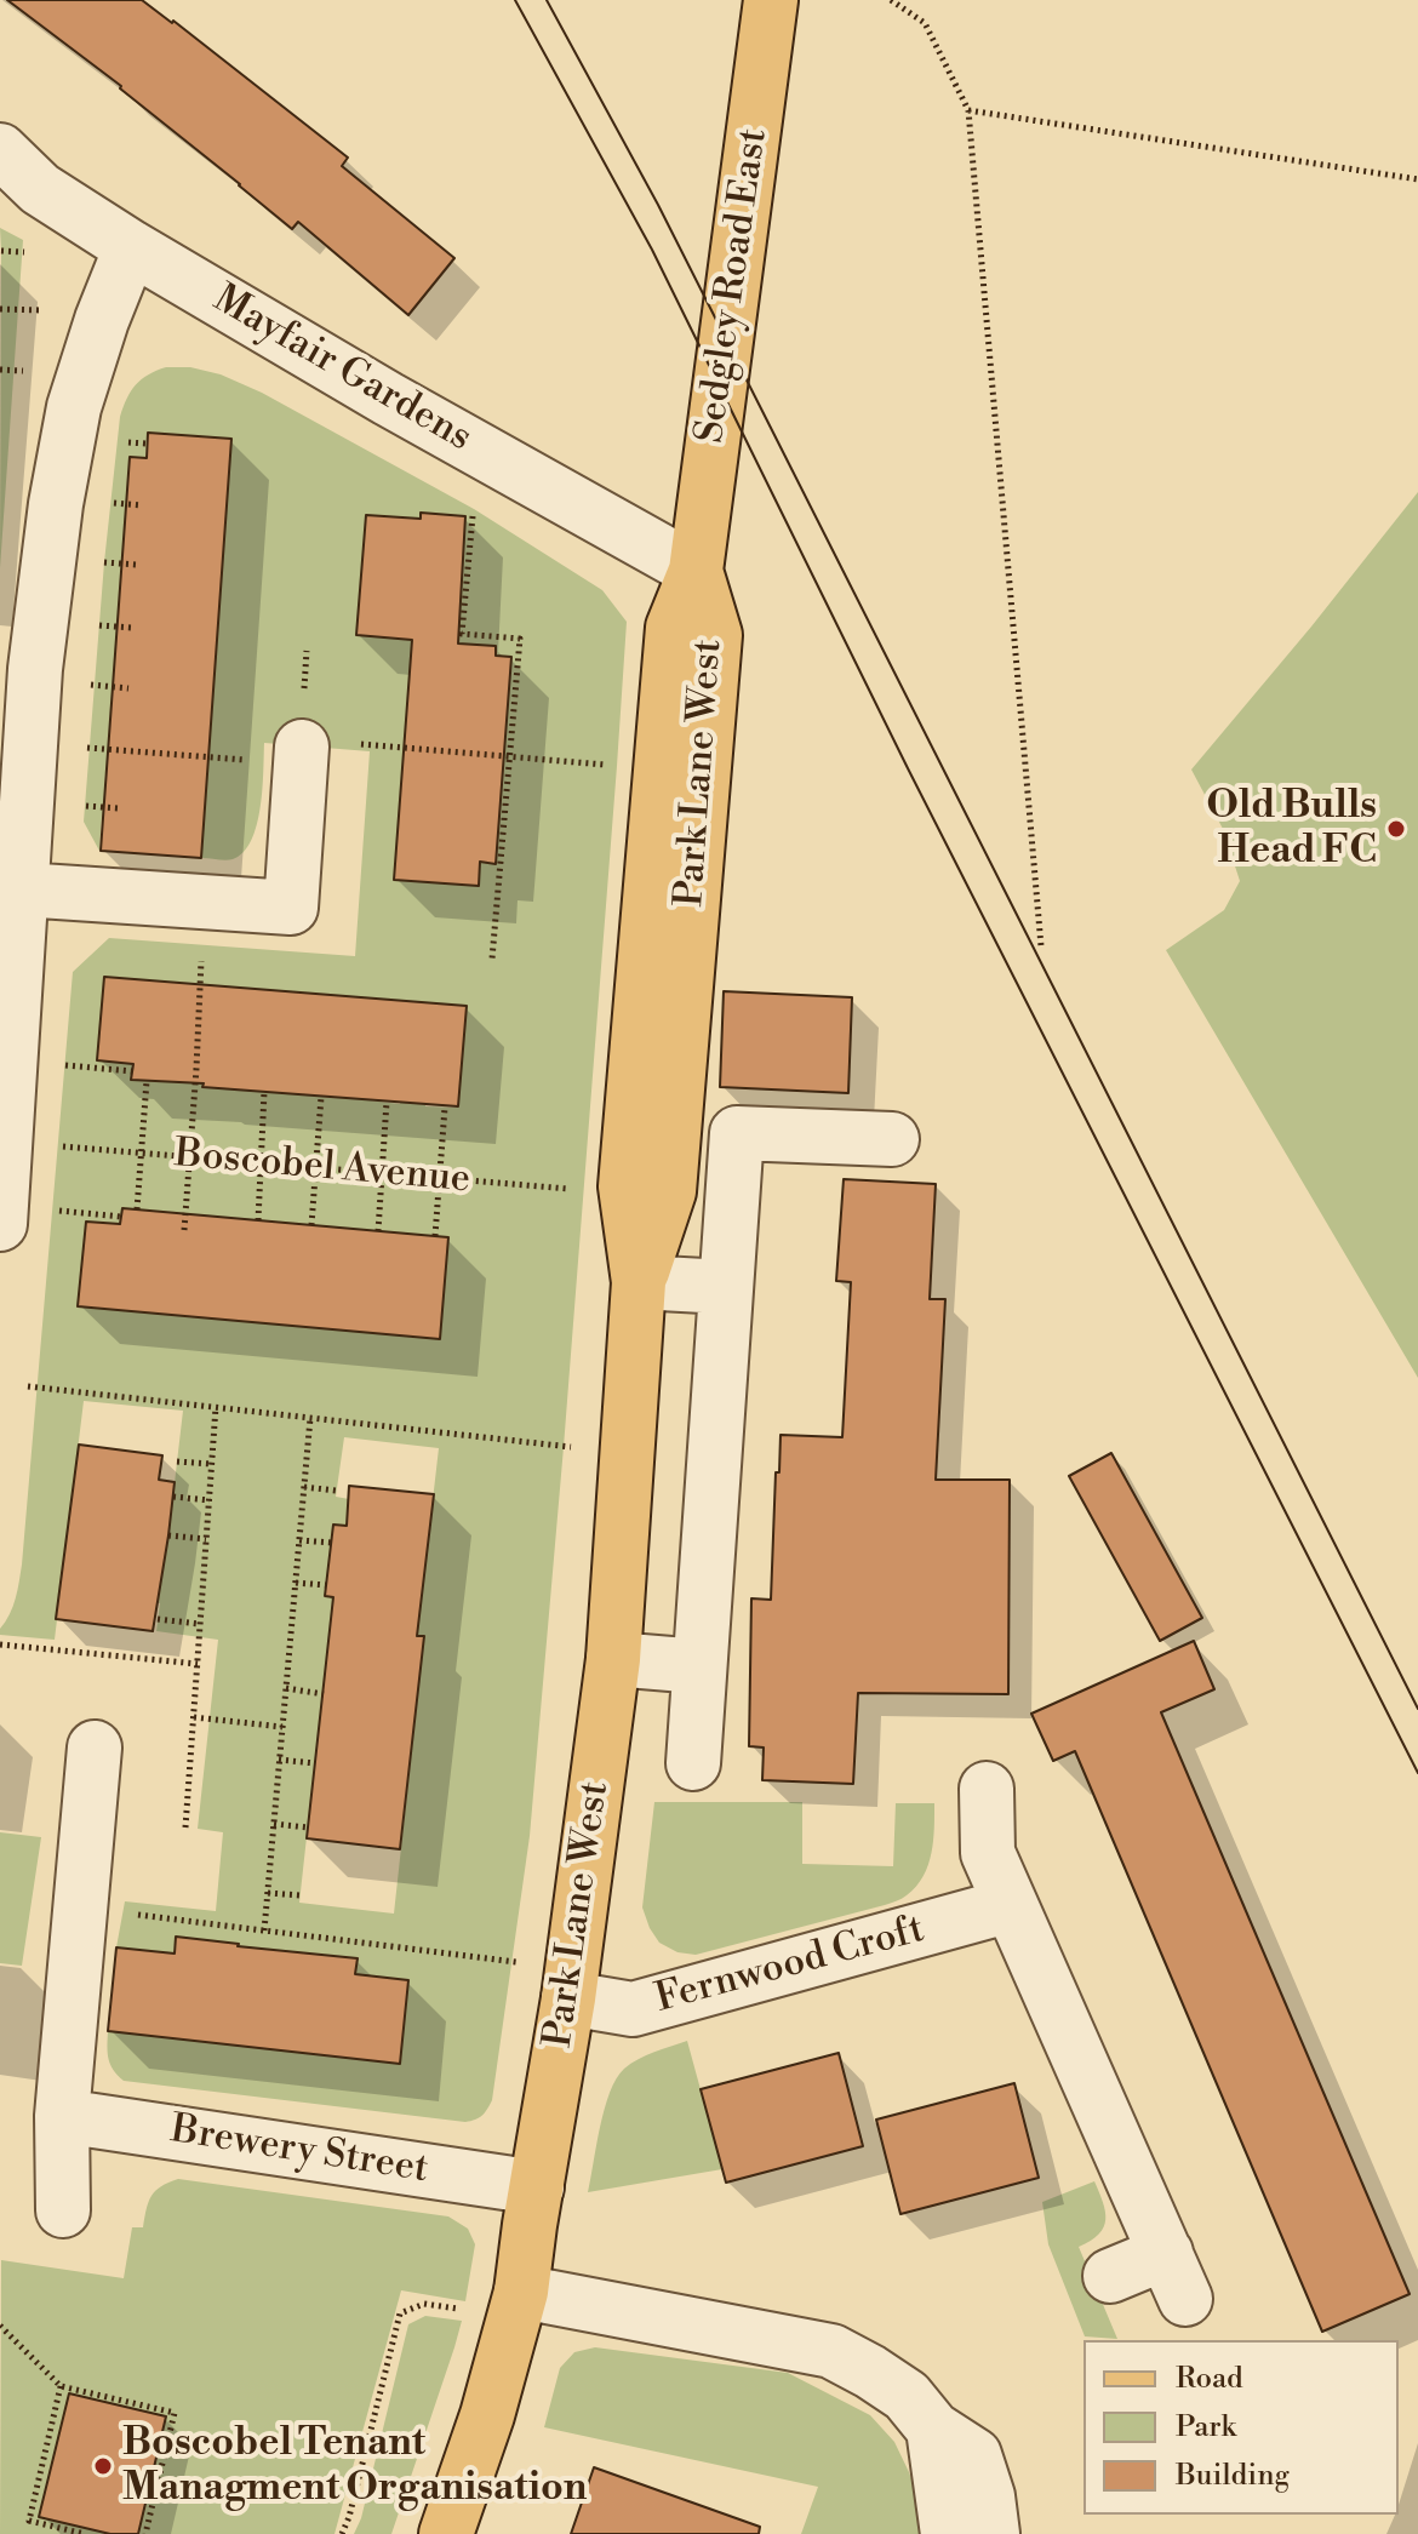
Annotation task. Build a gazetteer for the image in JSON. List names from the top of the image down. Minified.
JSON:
{"streets":{"main road":["Sedgley Road East","Park Lane West"],"street":["Mayfair Gardens","Fernwood Croft","Brewery Street"],"path":["Boscobel Avenue"]},"crossings":[["Sedgley Road East","Mayfair Gardens"],["Sedgley Road East","Park Lane West"],["Mayfair Gardens","Park Lane West"],["Park Lane West","Fernwood Croft"],["Park Lane West","Brewery Street"]],"places":["Old Bulls Head FC","Boscobel Tenant Managment Organisation"],"legend":["Road","Park","Building"]}
